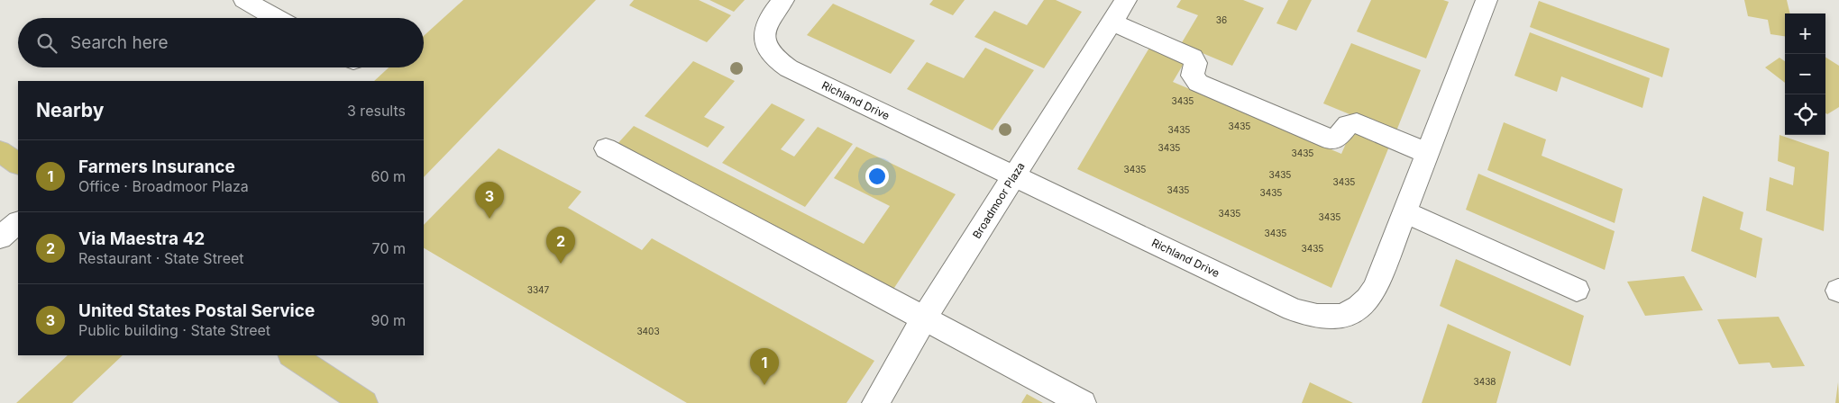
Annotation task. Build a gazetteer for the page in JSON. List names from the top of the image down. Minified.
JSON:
{"streets":{"street":["Richland Drive","Broadmoor Plaza"]},"crossings":[["Richland Drive","Broadmoor Plaza"]],"house_numbers":["36","3435","3435","3435","3435","3435","3435","3435","3435","3435","3435","3435","3435","3435","3435","3347","3403","3438"],"page":{"map_buttons":["+","−"],"search":"Search here","heading":["Nearby","3 results"],"list":[{"mark":"1","name":"Farmers Insurance","note":"Office · Broadmoor Plaza","value":"60 m"},{"mark":"2","name":"Via Maestra 42","note":"Restaurant · State Street","value":"70 m"},{"mark":"3","name":"United States Postal Service","note":"Public building · State Street","value":"90 m"}],"pins":["3","2","1"]}}
